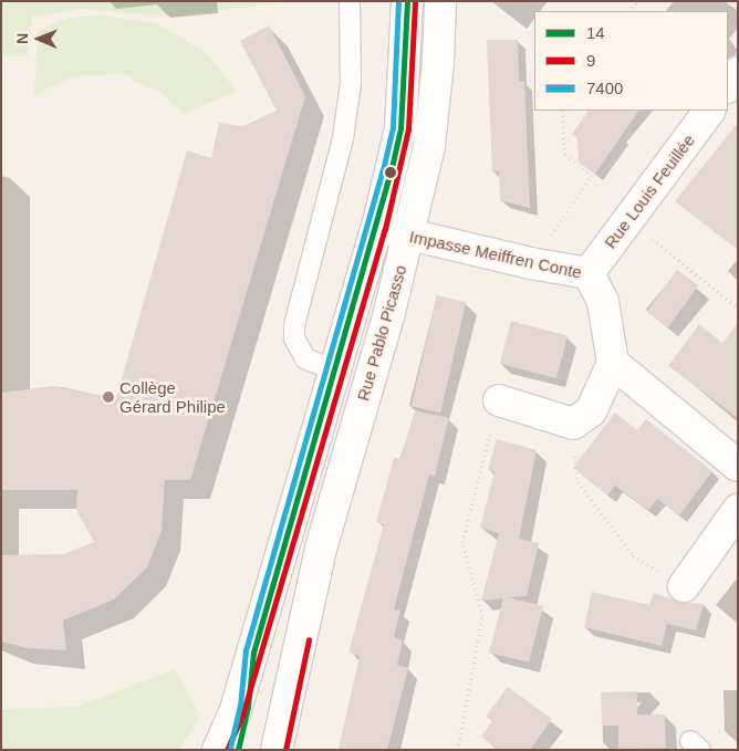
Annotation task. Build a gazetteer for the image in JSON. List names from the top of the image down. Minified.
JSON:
{"streets":{"street":["Rue Louis Feuillée","Impasse Meiffren Conte","Rue Pablo Picasso"]},"crossings":[["Rue Louis Feuillée","Impasse Meiffren Conte"],["Impasse Meiffren Conte","Rue Pablo Picasso"]],"places":["Collège Gérard Philipe"],"lines":["transit line 14","transit line 9","transit line 7400"],"legend":["14","9","7400"],"north":"left"}
